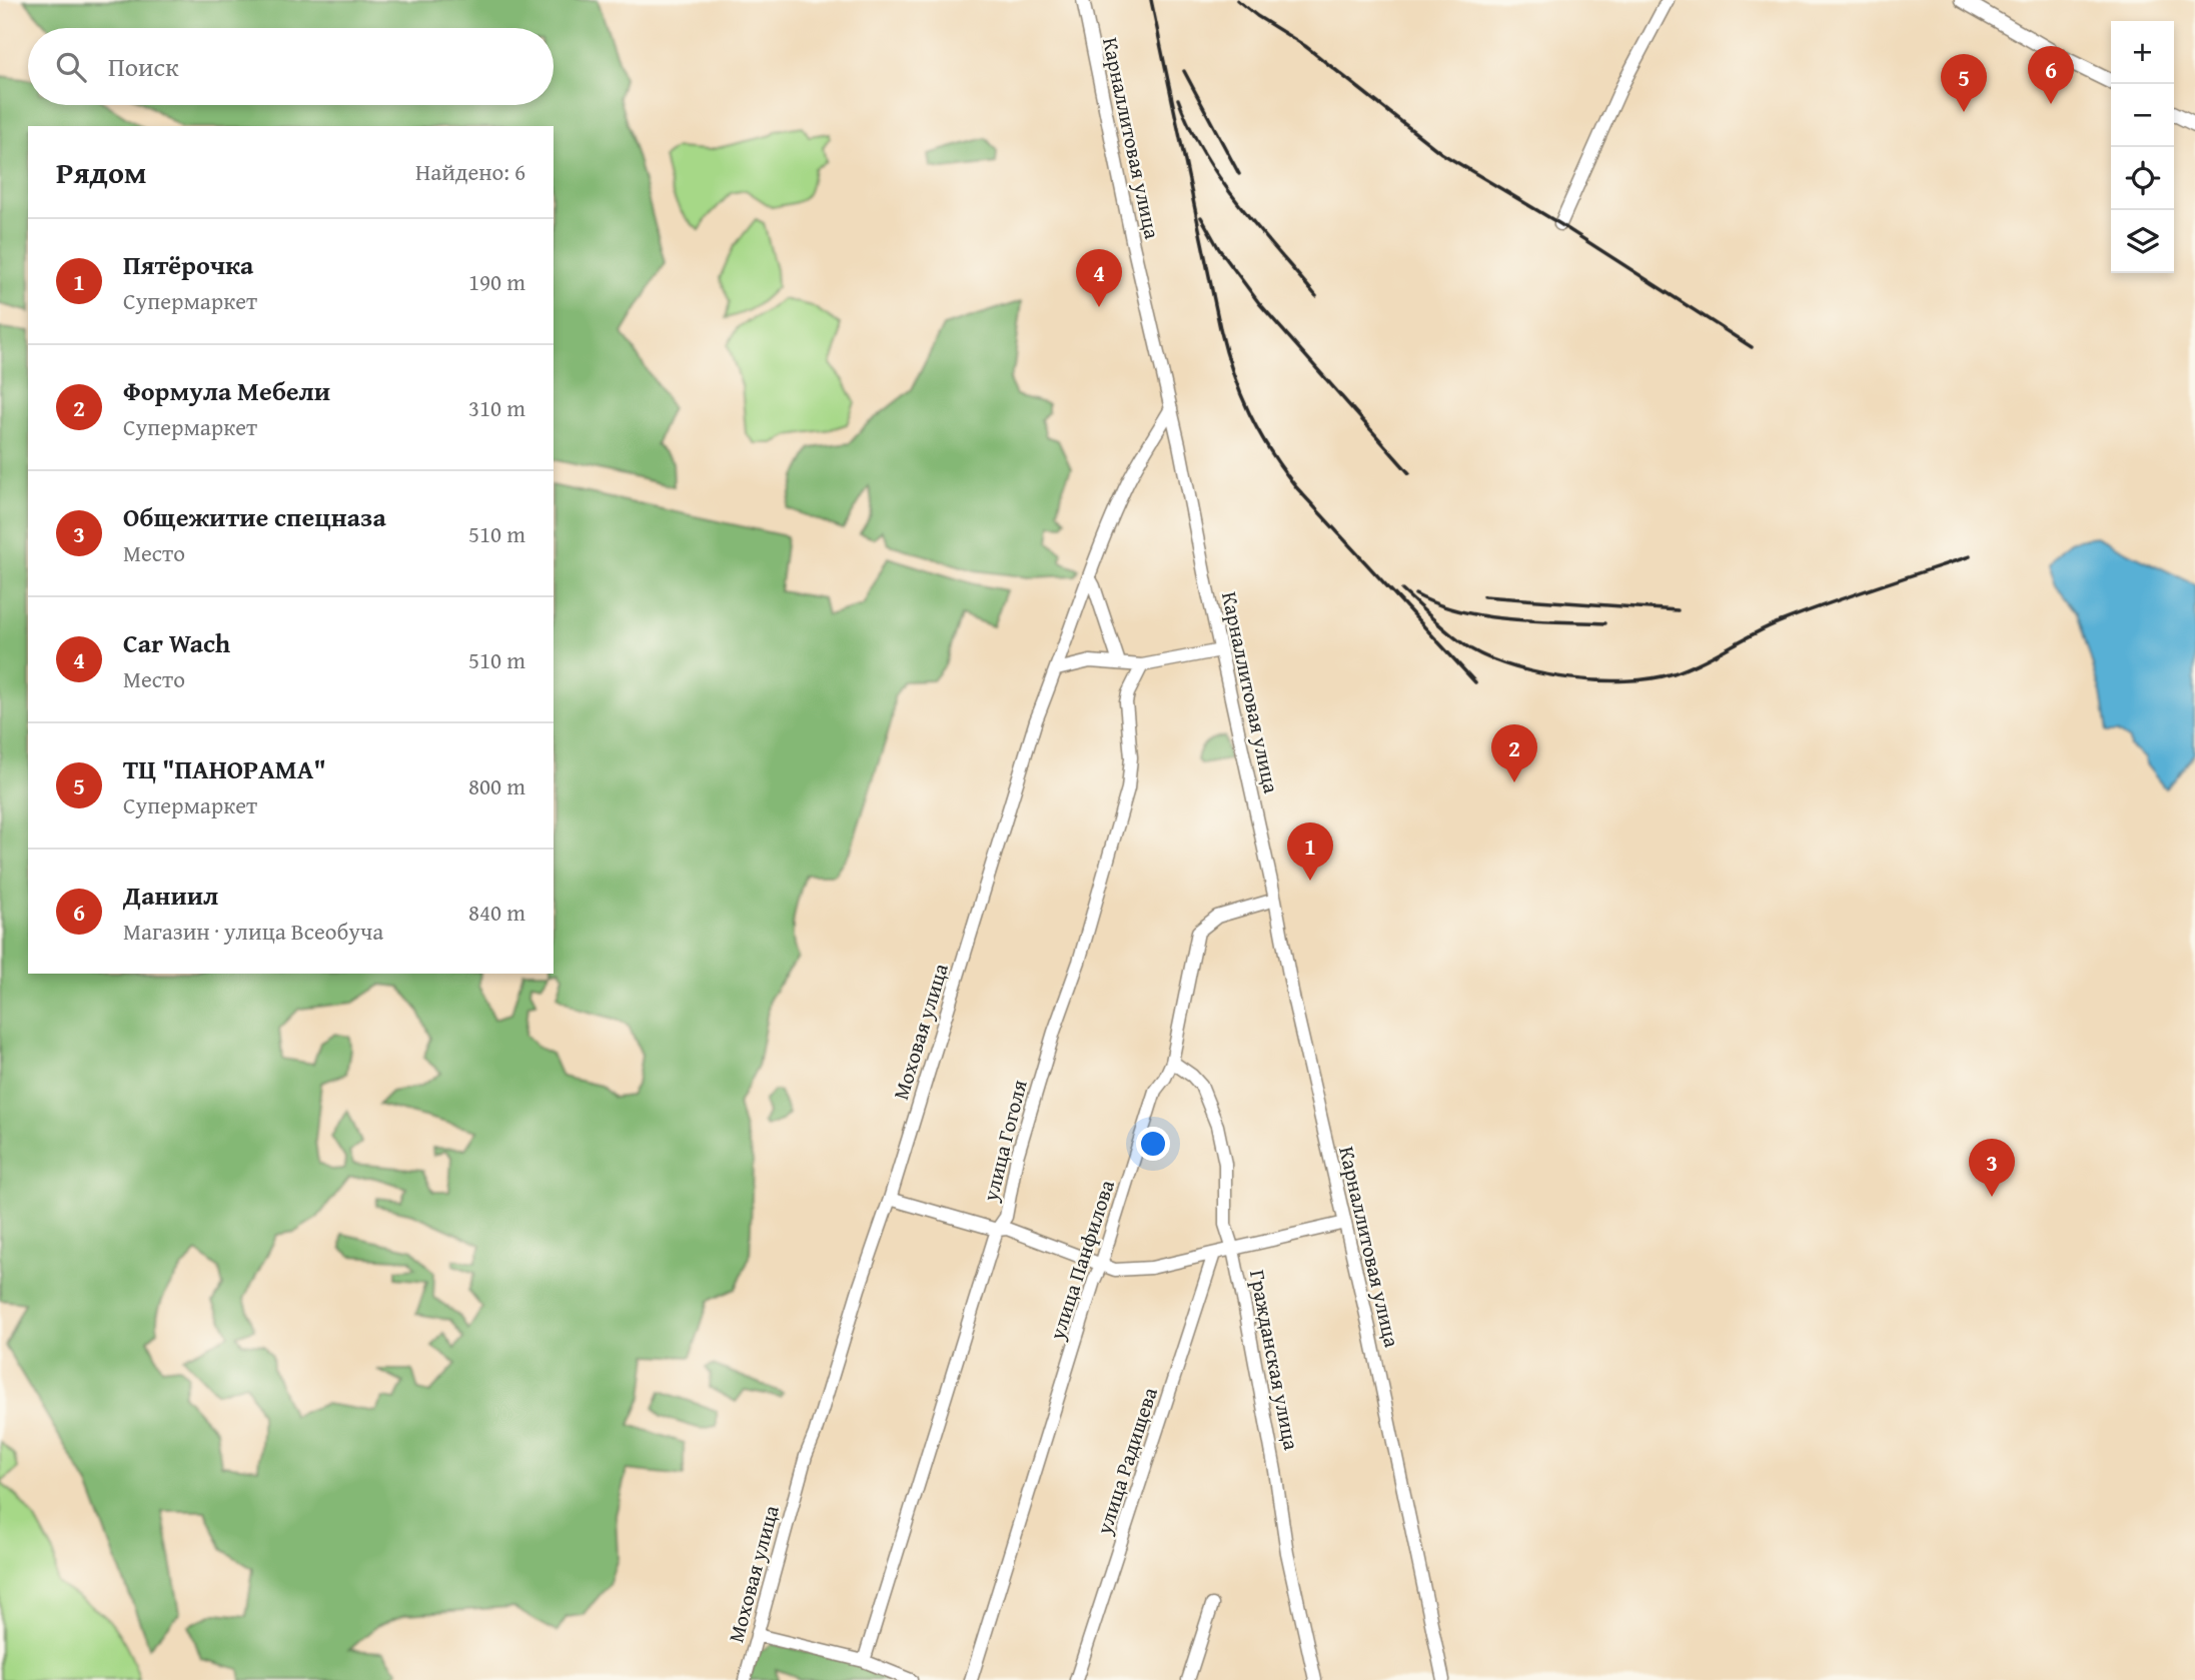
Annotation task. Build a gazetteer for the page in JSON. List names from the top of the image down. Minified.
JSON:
{"streets":{"street":["Карналлитовая улица","Моховая улица","улица Гоголя","улица Панфилова","Гражданская улица","улица Радищева"]},"crossings":[["Карналлитовая улица","Моховая улица"],["Карналлитовая улица","улица Панфилова"],["улица Панфилова","Гражданская улица"]],"page":{"map_buttons":["+","−"],"search":"Поиск","pins":["6","5","4","2","1","3"],"heading":["Рядом","Найдено: 6"],"list":[{"mark":"1","name":"Пятёрочка","note":"Супермаркет","value":"190 m"},{"mark":"2","name":"Формула Мебели","note":"Супермаркет","value":"310 m"},{"mark":"3","name":"Общежитие спецназа","note":"Место","value":"510 m"},{"mark":"4","name":"Car Wach","note":"Место","value":"510 m"},{"mark":"5","name":"ТЦ \"ПАНОРАМА\"","note":"Супермаркет","value":"800 m"},{"mark":"6","name":"Даниил","note":"Магазин · улица Всеобуча","value":"840 m"}]}}
